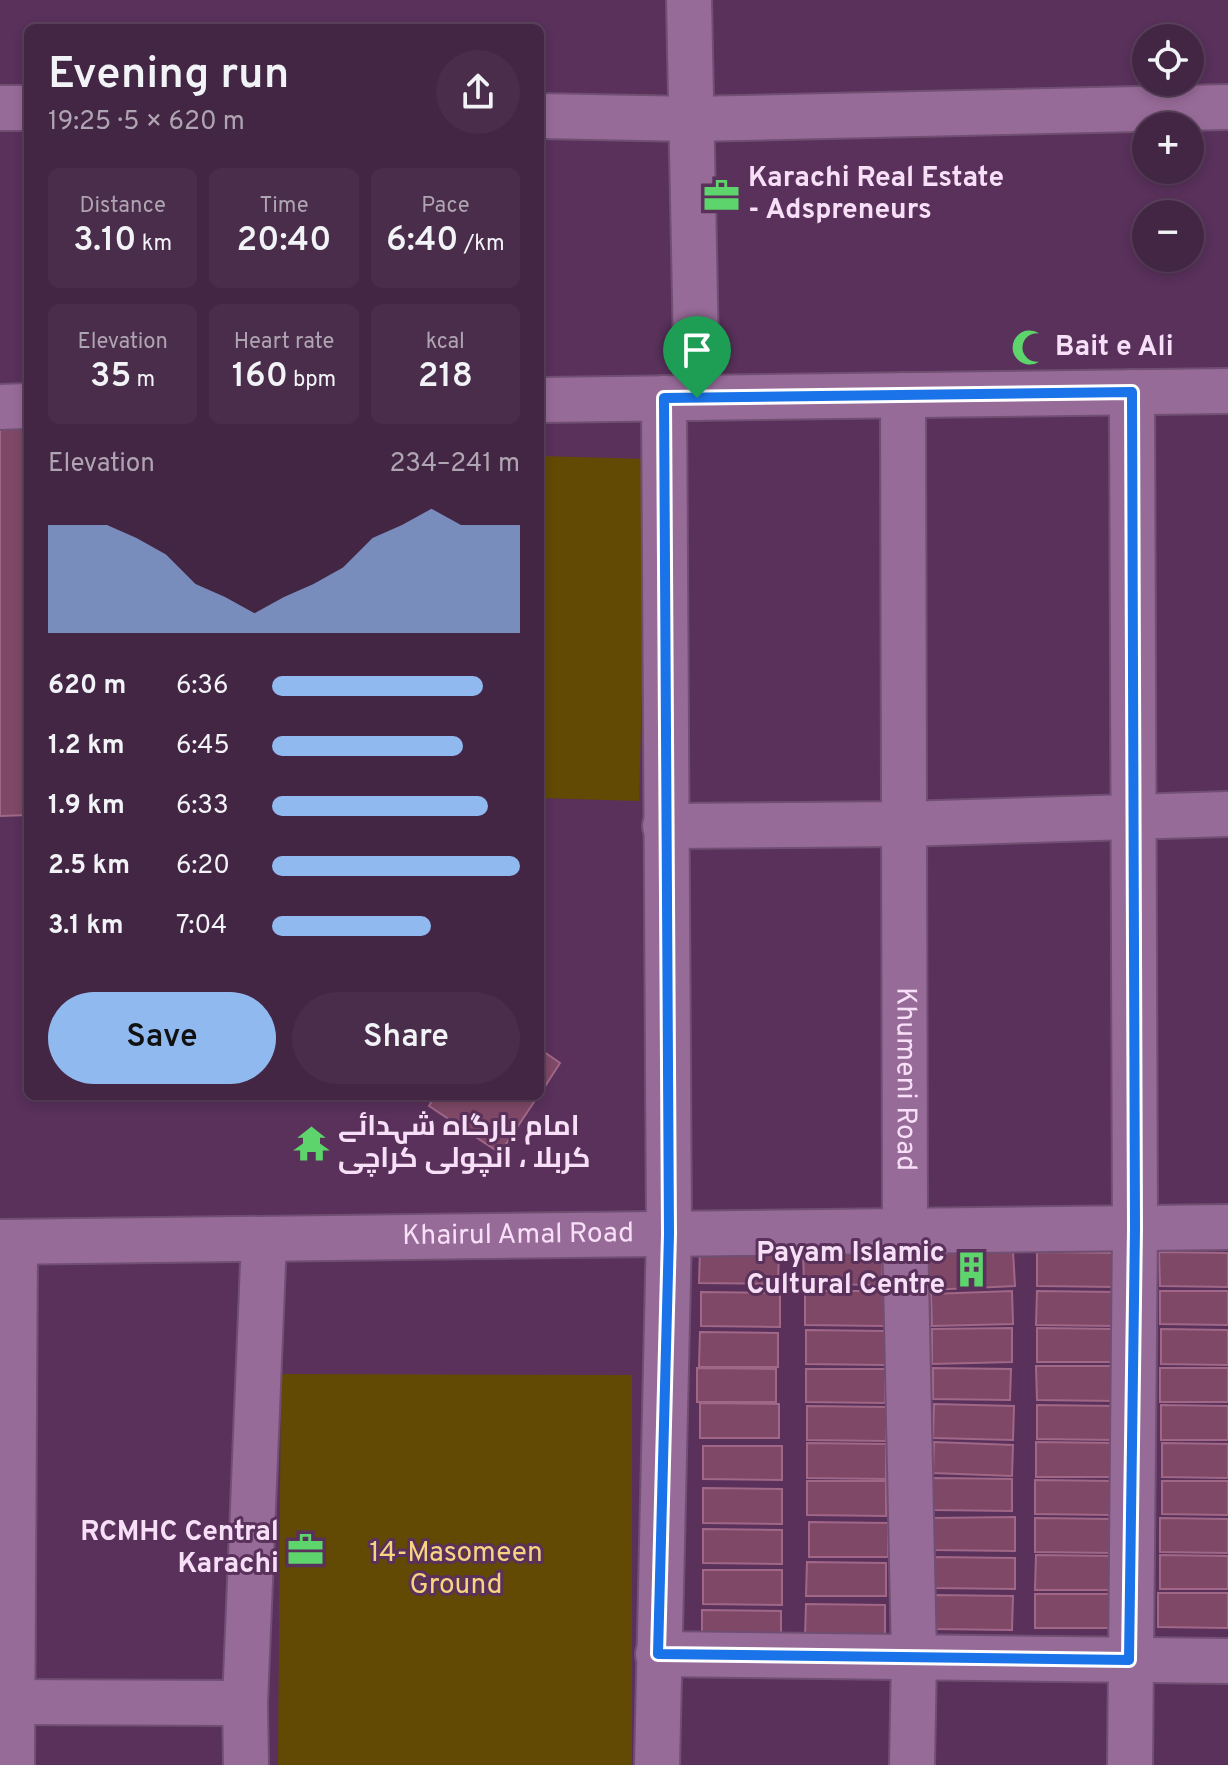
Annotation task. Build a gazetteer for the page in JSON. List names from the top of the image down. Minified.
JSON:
{"streets":{"street":["Khumeni Road","Khairul Amal Road"]},"crossings":[["Khumeni Road","Khairul Amal Road"]],"parks":["14-Masomeen Ground"],"places":{"office":["Karachi Real Estate - Adspreneurs","RCMHC Central Karachi"],"mosque":["Bait e Ali"],"temple":["امام بارگاہ شہدائے کربلا ، انچولی کراچی"],"building":["Payam Islamic Cultural Centre"]},"page":{"map_buttons":["+","−"],"heading":["Evening run","19:25 · 5 × 620 m"],"stats":[["Distance","3.10 km"],["Time","20:40"],["Pace","6:40 /km"],["Elevation","35 m"],["Heart rate","160 bpm"],["kcal","218"]],"chart":["Elevation","234–241 m"],"list":[{"name":"620 m","note":"6:36"},{"name":"1.2 km","note":"6:45"},{"name":"1.9 km","note":"6:33"},{"name":"2.5 km","note":"6:20"},{"name":"3.1 km","note":"7:04"}],"buttons":["Save","Share"]}}
